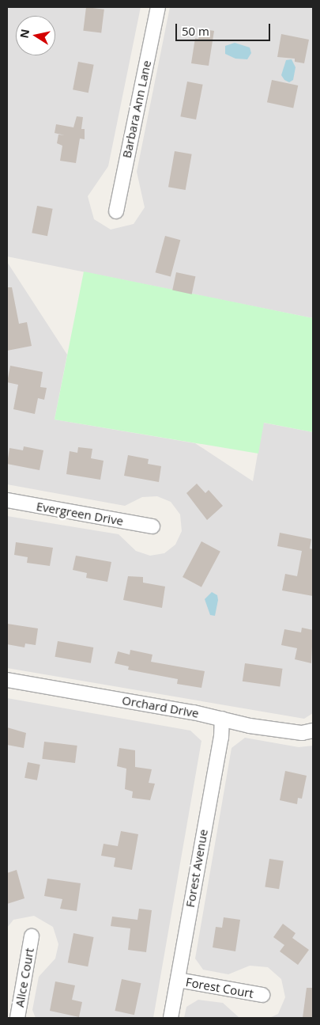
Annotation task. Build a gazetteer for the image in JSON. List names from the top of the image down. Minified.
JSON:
{"streets":{"street":["Barbara Ann Lane","Evergreen Drive","Orchard Drive","Forest Avenue","Alice Court","Forest Court"]},"crossings":[["Orchard Drive","Forest Avenue"],["Forest Avenue","Forest Court"]],"scale_bar":"50 m","north":"left"}
